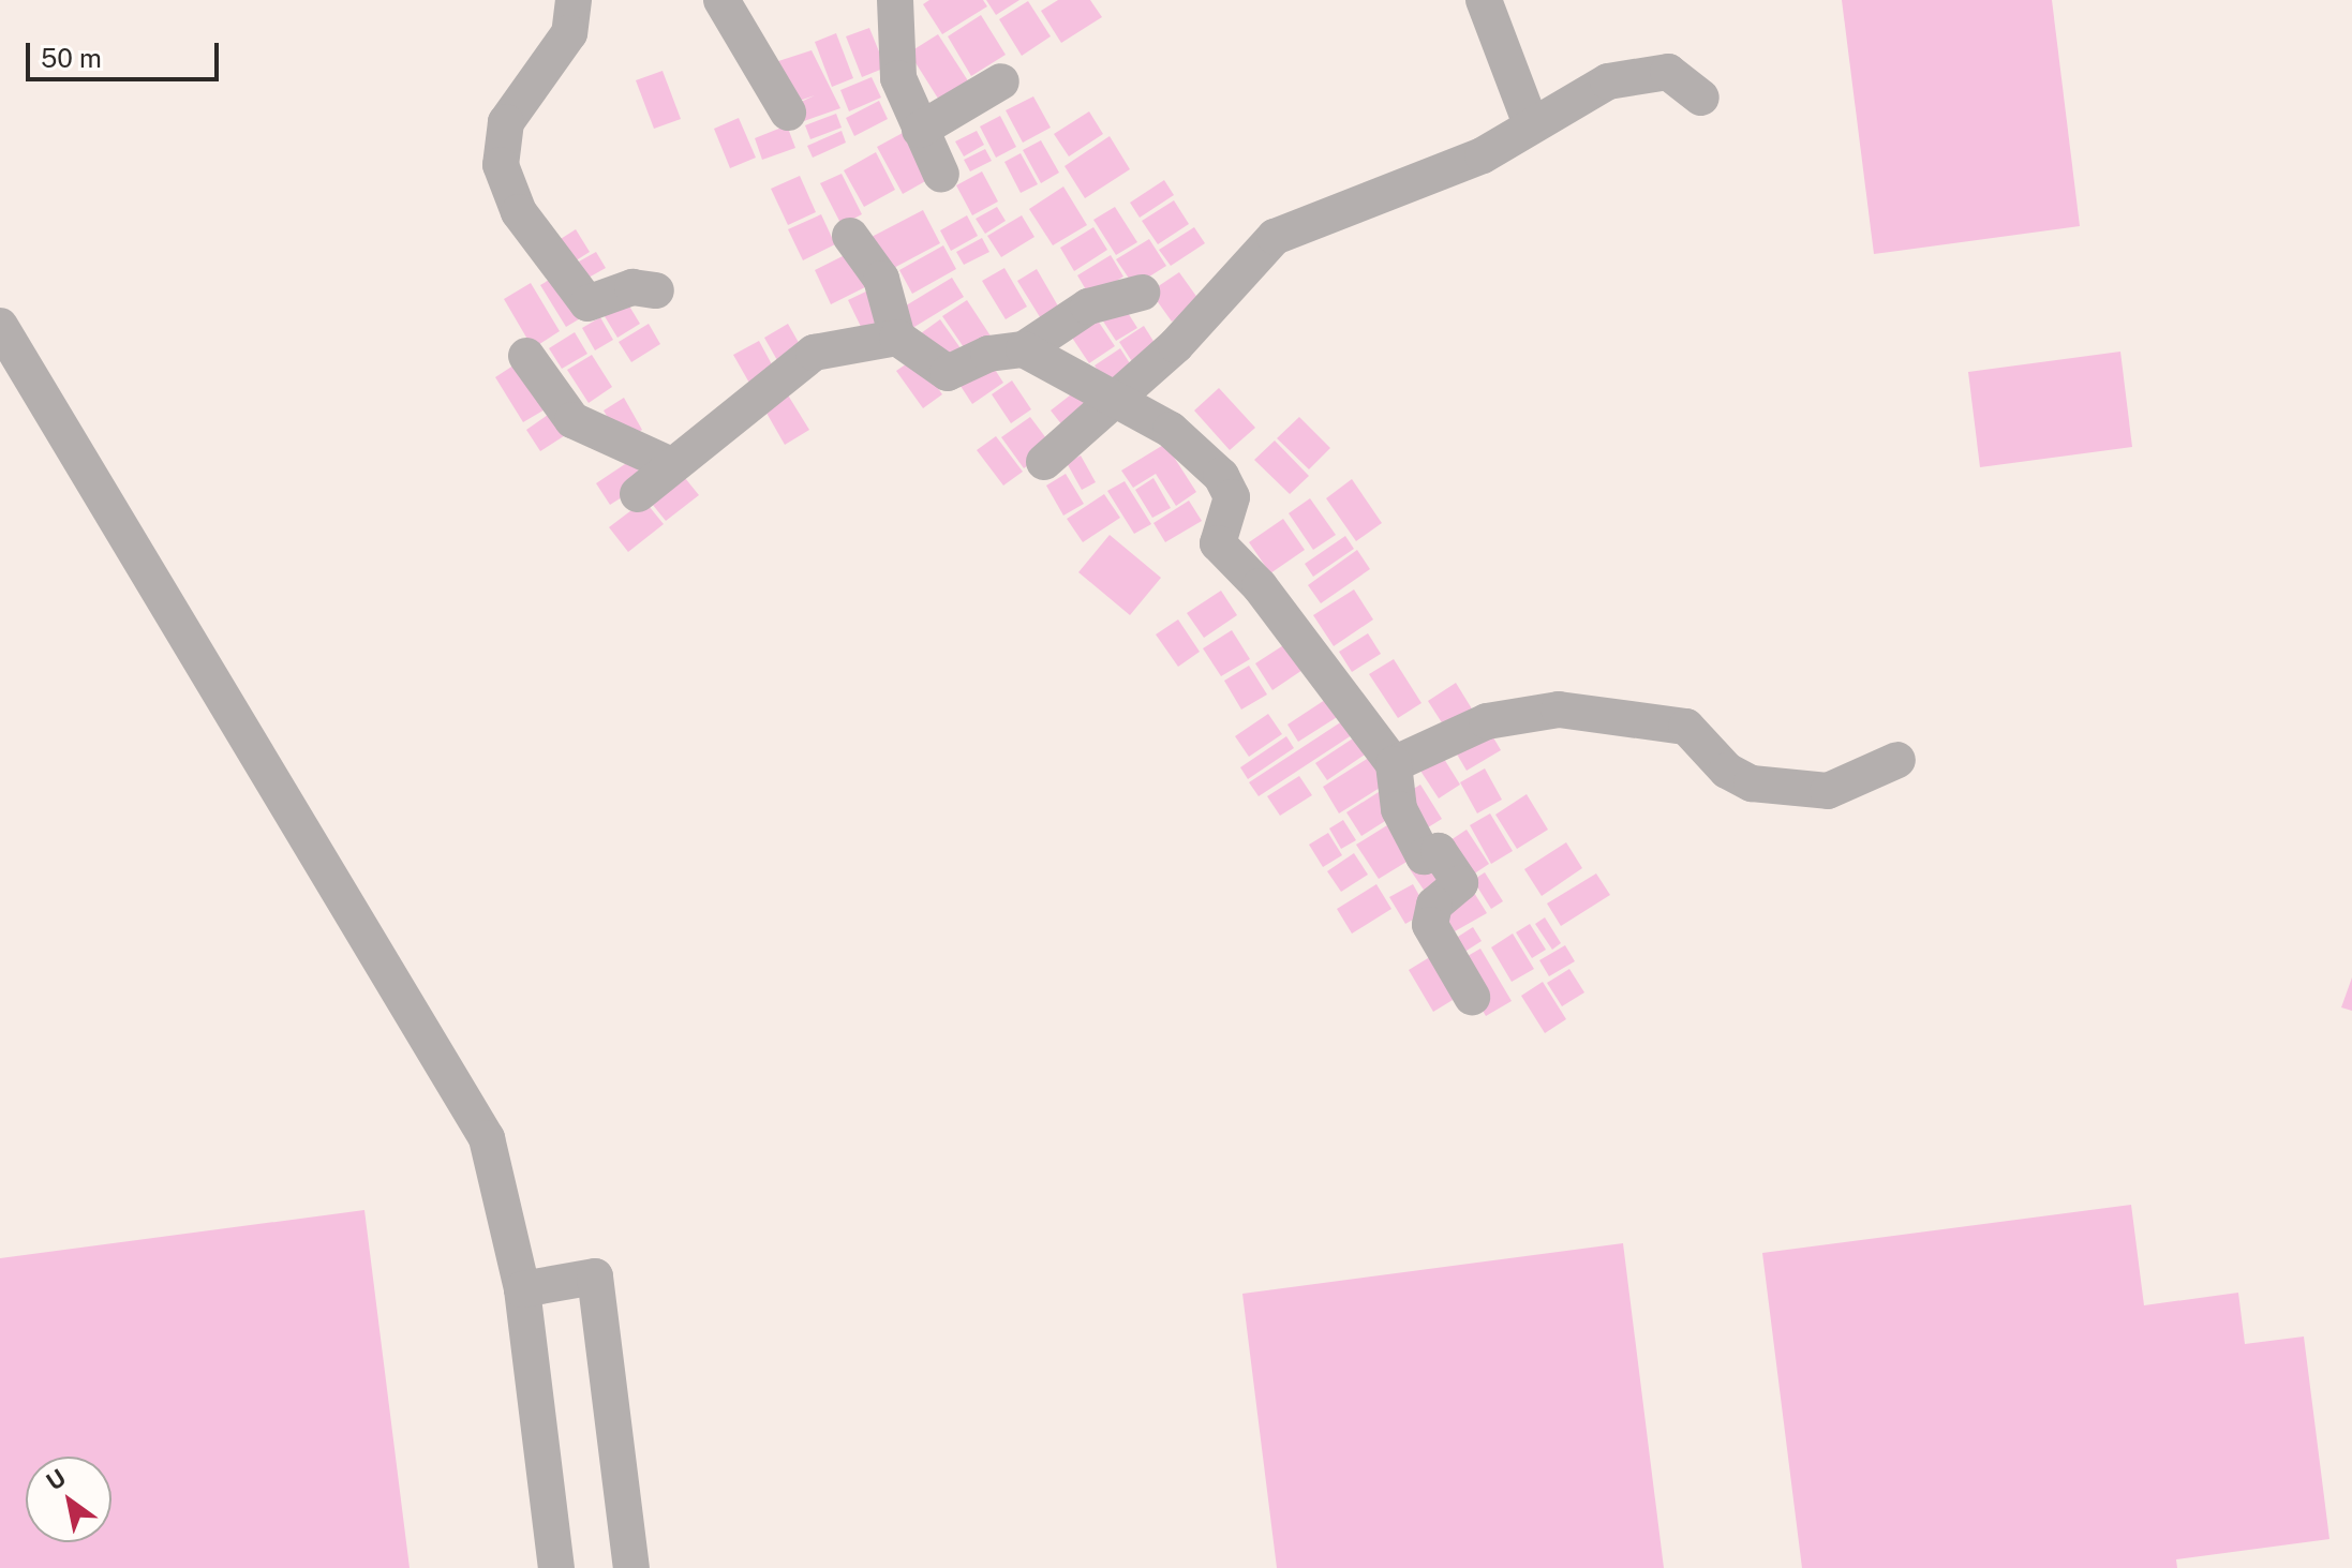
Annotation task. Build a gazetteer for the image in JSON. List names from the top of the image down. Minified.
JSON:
{"scale_bar":"50 m","north":"top left"}
